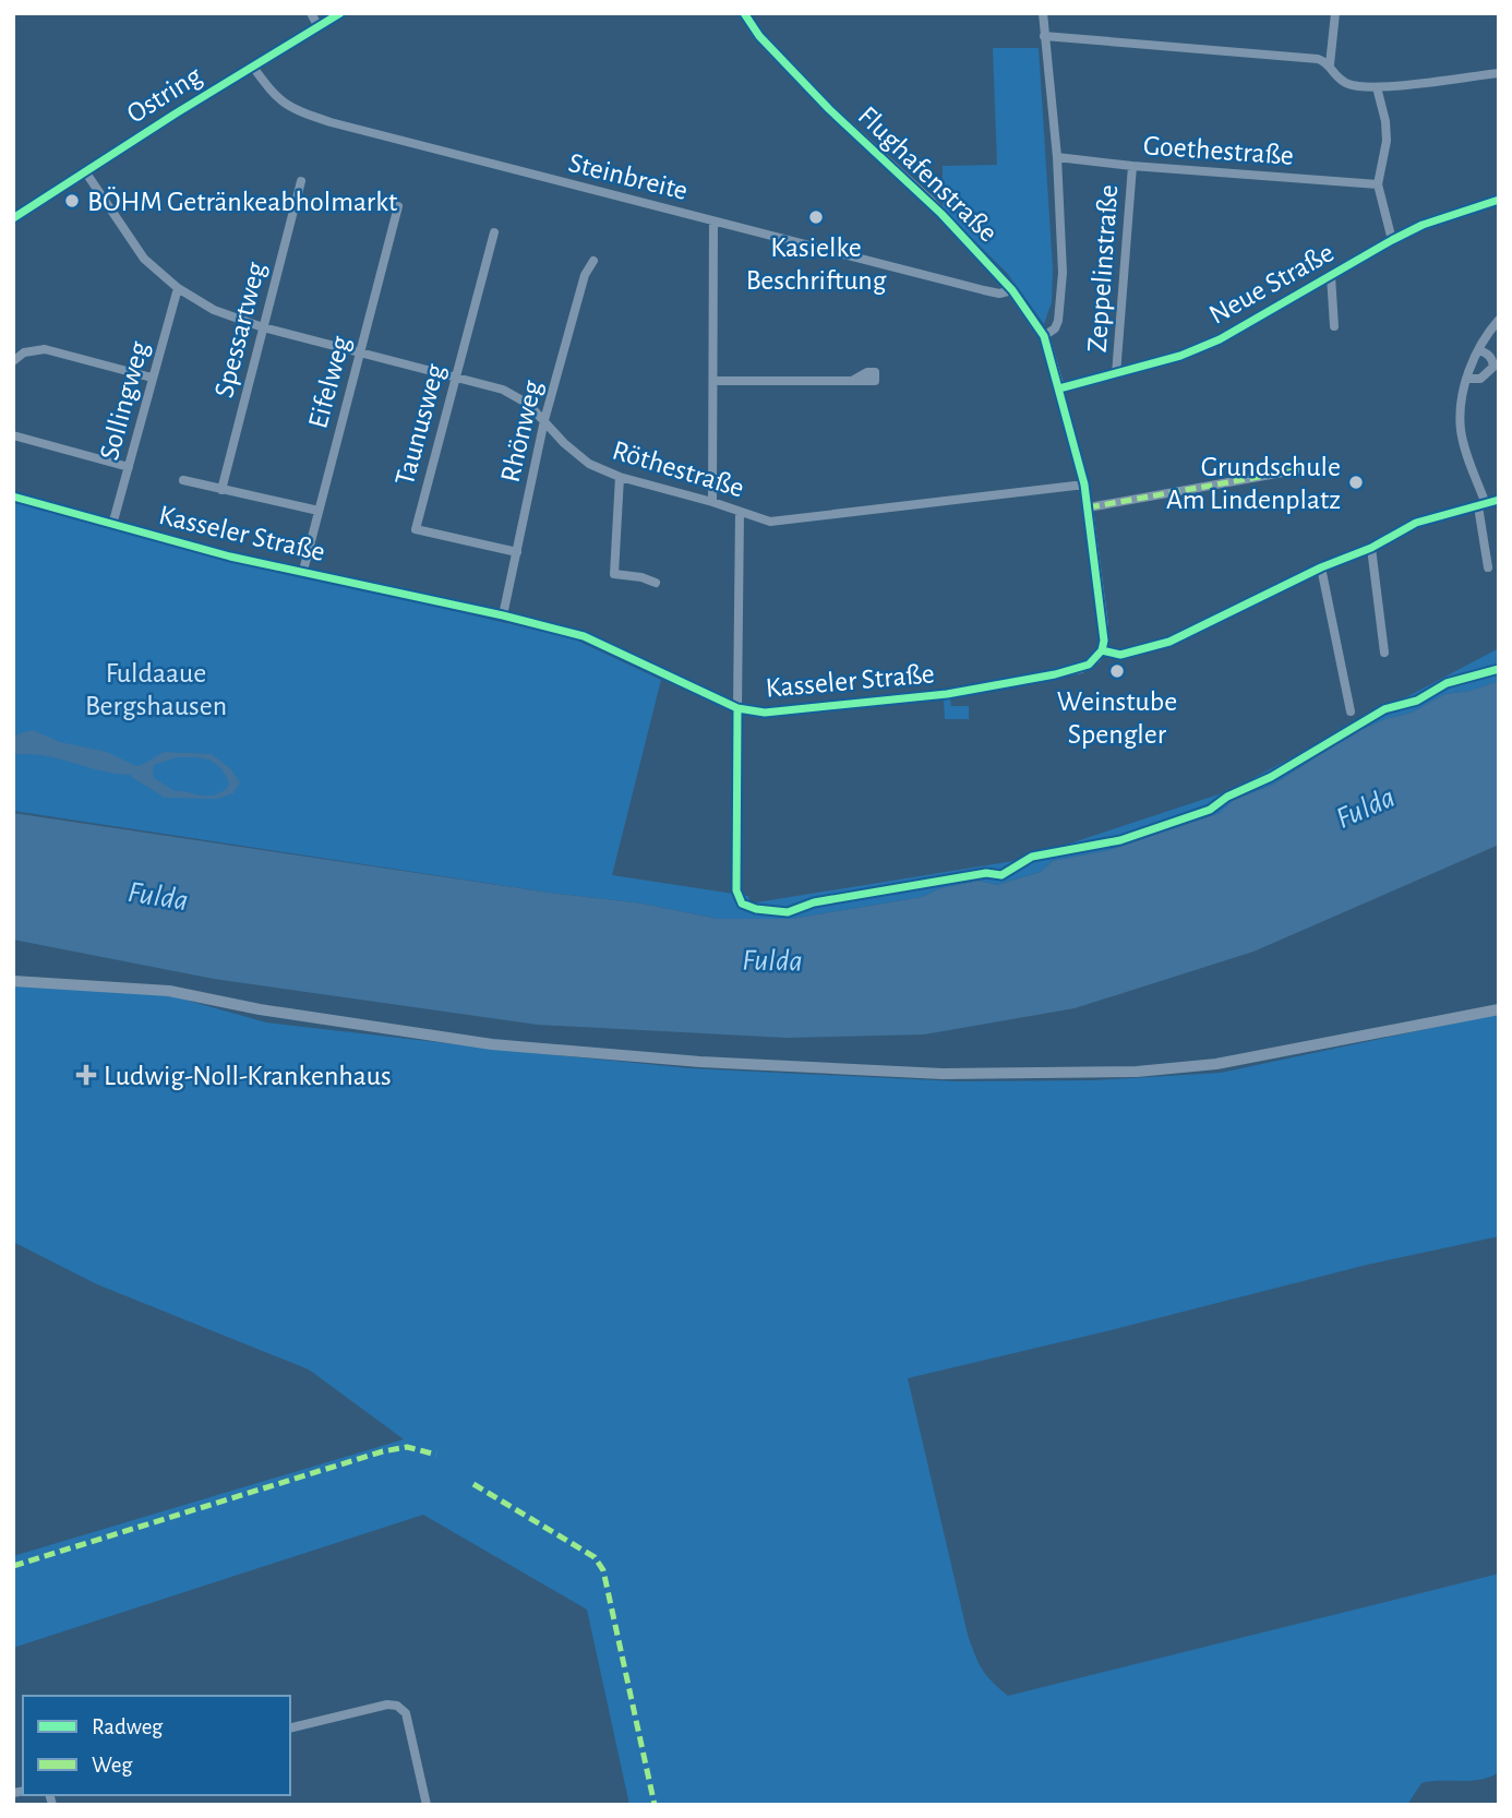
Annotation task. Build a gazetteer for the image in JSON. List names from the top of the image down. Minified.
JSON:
{"streets":{"street":["Ostring","Goethestraße","Flughafenstraße","Steinbreite","Zeppelinstraße","Neue Straße","Spessartweg","Eifelweg","Sollingweg","Taunusweg","Rhönweg","Röthestraße","Kasseler Straße"]},"crossings":[["Ostring","Steinbreite"],["Ostring","Röthestraße"],["Goethestraße","Zeppelinstraße"],["Flughafenstraße","Steinbreite"],["Flughafenstraße","Neue Straße"],["Flughafenstraße","Röthestraße"],["Flughafenstraße","Kasseler Straße"],["Zeppelinstraße","Neue Straße"],["Spessartweg","Röthestraße"],["Eifelweg","Röthestraße"],["Eifelweg","Kasseler Straße"],["Sollingweg","Röthestraße"],["Sollingweg","Kasseler Straße"],["Taunusweg","Rhönweg"],["Taunusweg","Röthestraße"],["Rhönweg","Röthestraße"],["Rhönweg","Kasseler Straße"]],"water":["Fulda"],"parks":["Fuldaaue Bergshausen"],"places":{"other":["BÖHM Getränkeabholmarkt","Kasielke Beschriftung","Grundschule Am Lindenplatz","Weinstube Spengler"],"health":["Ludwig-Noll-Krankenhaus"]},"legend":["Radweg","Weg"]}
